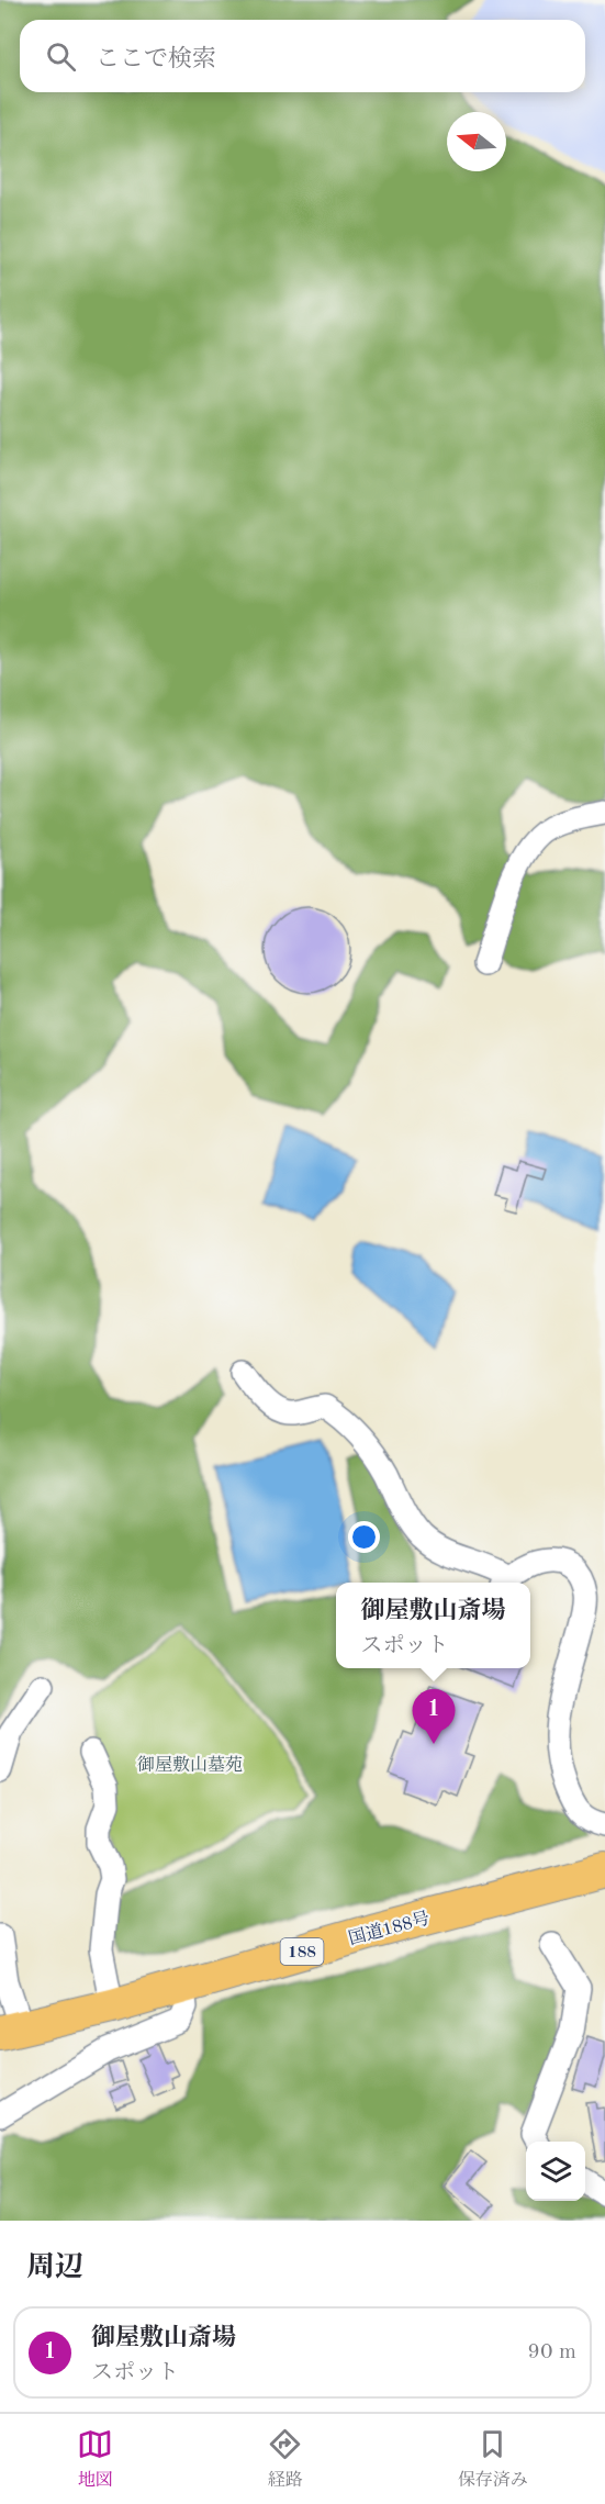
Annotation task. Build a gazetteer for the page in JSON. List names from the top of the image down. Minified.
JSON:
{"streets":{"highway":["国道188号","188"]},"parks":["御屋敷山墓苑"],"north":"left","page":{"search":"ここで検索","popup":["御屋敷山斎場","スポット"],"pins":"1","heading":"周辺","list":[{"mark":"1","name":"御屋敷山斎場","note":"スポット","value":"90 m"}],"nav":["地図","経路","保存済み"]}}
